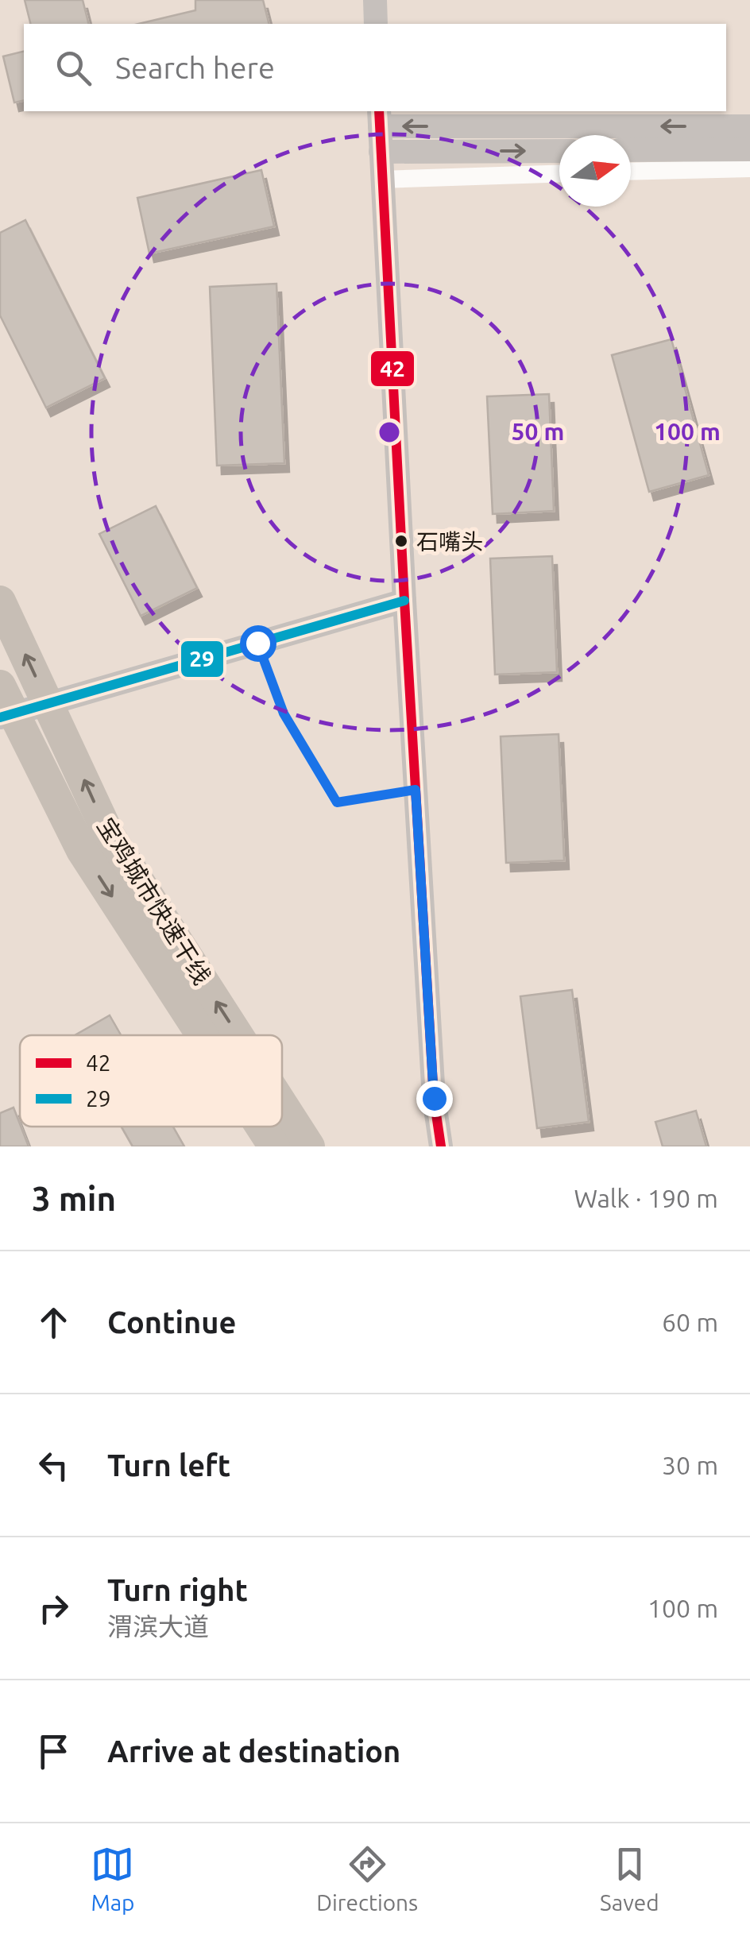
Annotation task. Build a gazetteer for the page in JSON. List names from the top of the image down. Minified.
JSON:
{"streets":{"highway":["宝鸡城市快速干线"]},"places":["石嘴头"],"lines":["transit line 42","transit line 29"],"legend":["42","29"],"north":"right","page":{"search":"Search here","heading":["3 min","Walk · 190 m"],"list":[["Continue","60 m"],["Turn left","30 m"],["Turn right","渭滨大道","100 m"],"Arrive at destination"],"nav":["Map","Directions","Saved"]},"rings":["50 m","100 m"]}
